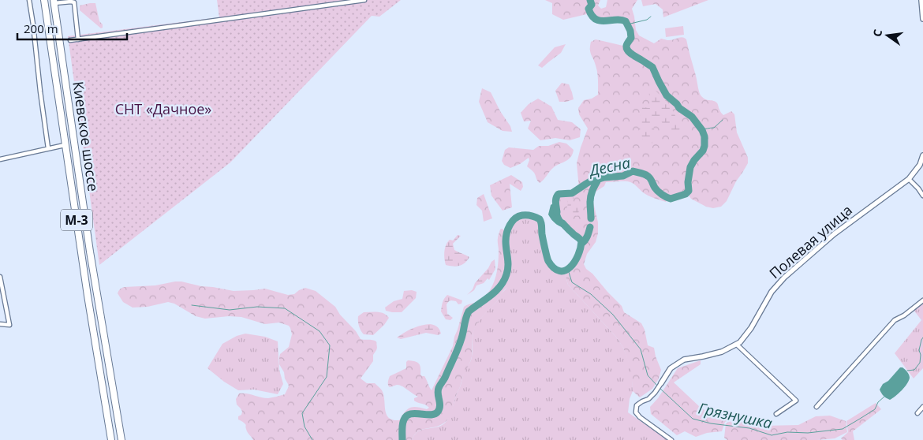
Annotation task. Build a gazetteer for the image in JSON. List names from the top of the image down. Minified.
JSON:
{"streets":{"highway":["Киевское шоссе","М-3"],"street":["Полевая улица"]},"water":["Десна","Грязнушка"],"parks":["СНТ «Дачное»"],"scale_bar":"200 m","north":"left"}
